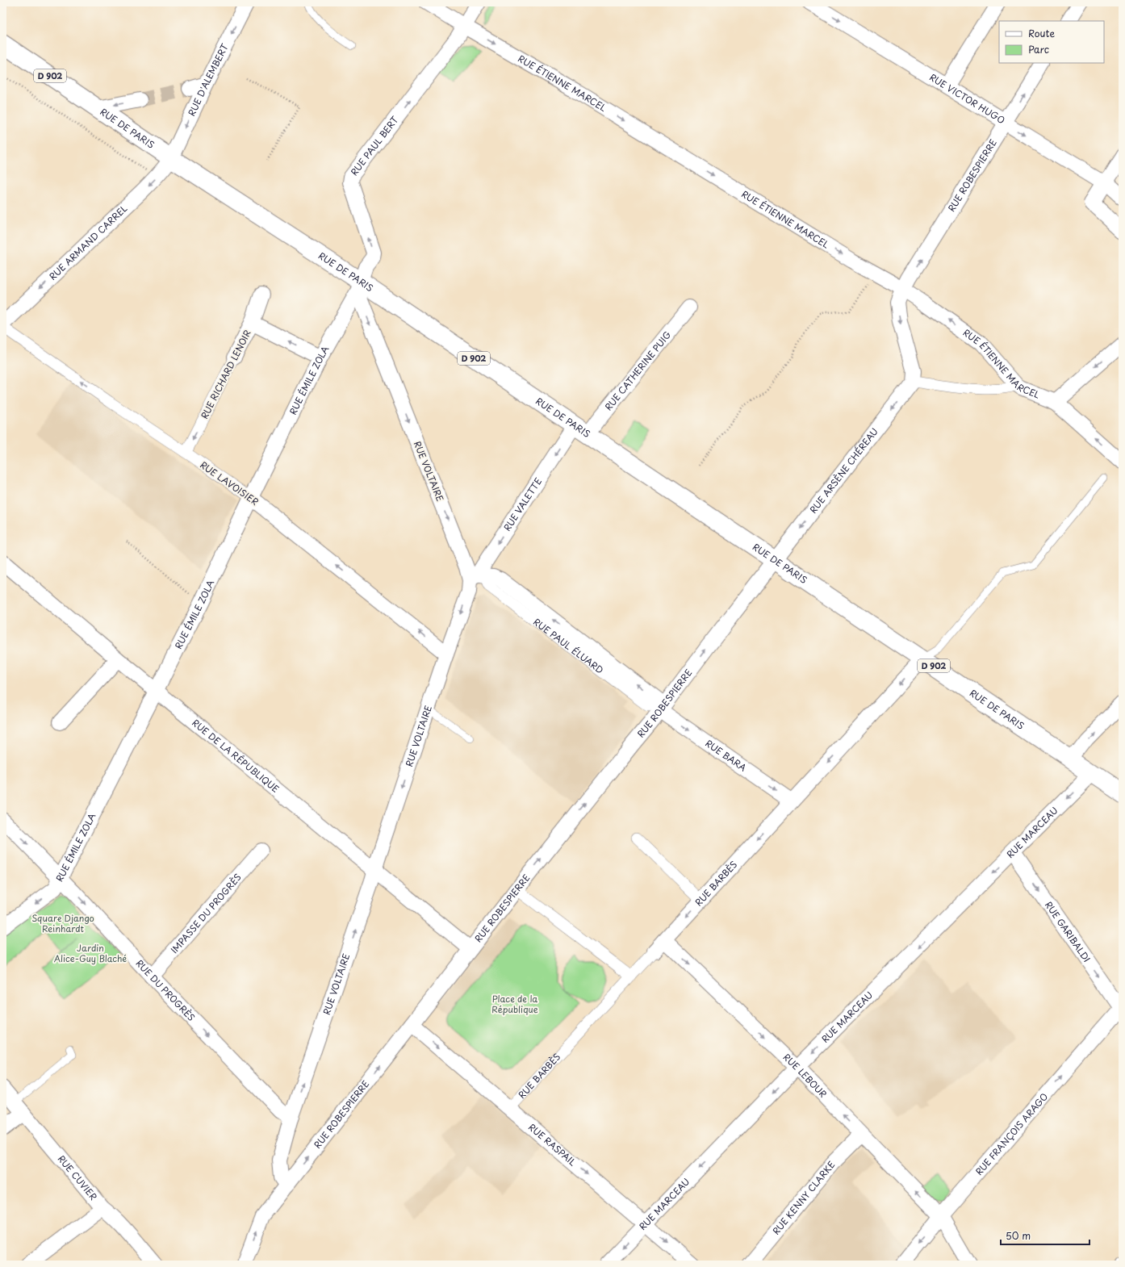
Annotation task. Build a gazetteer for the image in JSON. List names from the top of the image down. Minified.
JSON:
{"streets":{"main road":["D 902","RUE DE PARIS"],"street":["RUE D'ALEMBERT","RUE ÉTIENNE MARCEL","RUE VICTOR HUGO","RUE PAUL BERT","RUE ROBESPIERRE","RUE ARMAND CARREL","RUE CATHERINE PUIG","RUE RICHARD LENOIR","RUE ÉMILE ZOLA","RUE ARSÈNE CHÉREAU","RUE VOLTAIRE","RUE LAVOISIER","RUE VALETTE","RUE PAUL ÉLUARD","RUE DE LA RÉPUBLIQUE","RUE BARA","RUE MARCEAU","RUE BARBÈS","IMPASSE DU PROGRÈS","RUE GARIBALDI","RUE DU PROGRÈS","RUE LEBOUR","RUE FRANÇOIS ARAGO","RUE RASPAIL","RUE CUVIER","RUE KENNY CLARKE"]},"crossings":[["RUE D'ALEMBERT","RUE DE PARIS"],["RUE D'ALEMBERT","RUE ARMAND CARREL"],["RUE ÉTIENNE MARCEL","RUE PAUL BERT"],["RUE ÉTIENNE MARCEL","RUE ROBESPIERRE"],["RUE VICTOR HUGO","RUE ROBESPIERRE"],["RUE DE PARIS","RUE PAUL BERT"],["RUE DE PARIS","RUE ROBESPIERRE"],["RUE DE PARIS","RUE ARMAND CARREL"],["RUE DE PARIS","RUE CATHERINE PUIG"],["RUE DE PARIS","RUE ÉMILE ZOLA"],["RUE DE PARIS","RUE ARSÈNE CHÉREAU"],["RUE DE PARIS","RUE VOLTAIRE"],["RUE DE PARIS","RUE VALETTE"],["RUE DE PARIS","RUE MARCEAU"],["RUE DE PARIS","RUE BARBÈS"],["RUE PAUL BERT","RUE ÉMILE ZOLA"],["RUE PAUL BERT","RUE VOLTAIRE"],["RUE ROBESPIERRE","RUE ARSÈNE CHÉREAU"],["RUE ROBESPIERRE","RUE VOLTAIRE"],["RUE ROBESPIERRE","RUE PAUL ÉLUARD"],["RUE ROBESPIERRE","RUE DE LA RÉPUBLIQUE"],["RUE ROBESPIERRE","RUE BARA"],["RUE ROBESPIERRE","RUE RASPAIL"],["RUE ARMAND CARREL","RUE LAVOISIER"],["RUE CATHERINE PUIG","RUE VALETTE"],["RUE RICHARD LENOIR","RUE LAVOISIER"],["RUE ÉMILE ZOLA","RUE VOLTAIRE"],["RUE ÉMILE ZOLA","RUE LAVOISIER"],["RUE ÉMILE ZOLA","RUE DE LA RÉPUBLIQUE"],["RUE ÉMILE ZOLA","RUE DU PROGRÈS"],["RUE VOLTAIRE","RUE LAVOISIER"],["RUE VOLTAIRE","RUE VALETTE"],["RUE VOLTAIRE","RUE PAUL ÉLUARD"],["RUE VOLTAIRE","RUE DE LA RÉPUBLIQUE"],["RUE VOLTAIRE","RUE DU PROGRÈS"],["RUE VALETTE","RUE PAUL ÉLUARD"],["RUE PAUL ÉLUARD","RUE BARA"],["RUE BARA","RUE BARBÈS"],["RUE MARCEAU","RUE GARIBALDI"],["RUE MARCEAU","RUE LEBOUR"],["RUE MARCEAU","RUE RASPAIL"],["RUE BARBÈS","RUE LEBOUR"],["RUE BARBÈS","RUE RASPAIL"],["IMPASSE DU PROGRÈS","RUE DU PROGRÈS"],["RUE GARIBALDI","RUE FRANÇOIS ARAGO"],["RUE LEBOUR","RUE FRANÇOIS ARAGO"],["RUE LEBOUR","RUE KENNY CLARKE"]],"one_way":["RUE D'ALEMBERT","RUE VICTOR HUGO","RUE PAUL BERT","RUE ROBESPIERRE","RUE ARMAND CARREL","RUE RICHARD LENOIR","RUE ARSÈNE CHÉREAU","RUE LAVOISIER","RUE VALETTE","RUE MARCEAU","RUE BARBÈS","RUE GARIBALDI","RUE DU PROGRÈS","RUE RASPAIL"],"parks":["Square Django Reinhardt","Jardin Alice-Guy Blaché","Place de la République"],"legend":["Route","Parc"],"scale_bar":"50 m"}
